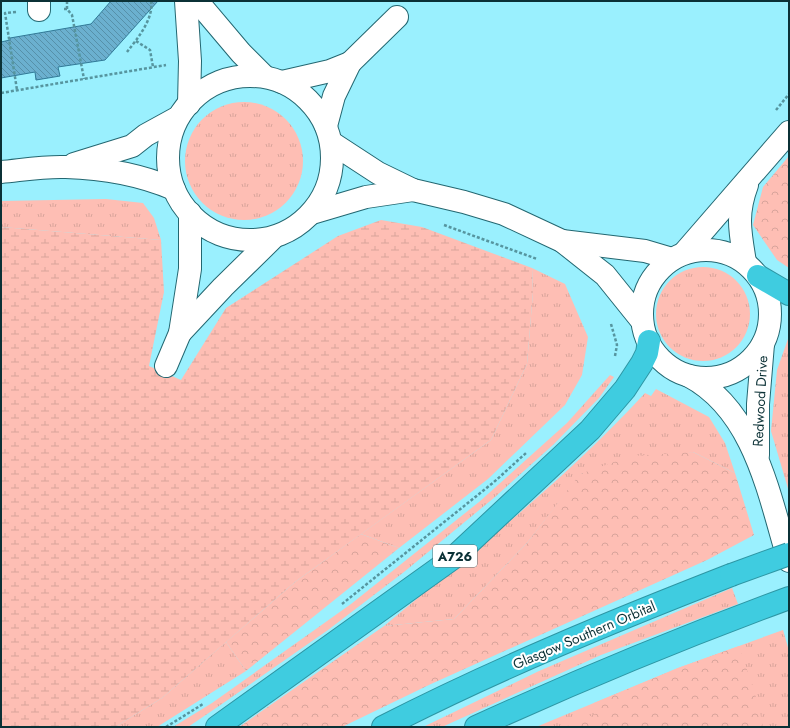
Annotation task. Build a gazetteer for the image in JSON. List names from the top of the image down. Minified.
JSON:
{"streets":{"highway":["A726","Glasgow Southern Orbital"],"street":["Redwood Drive"]},"crossings":[["Redwood Drive","A726"]]}
